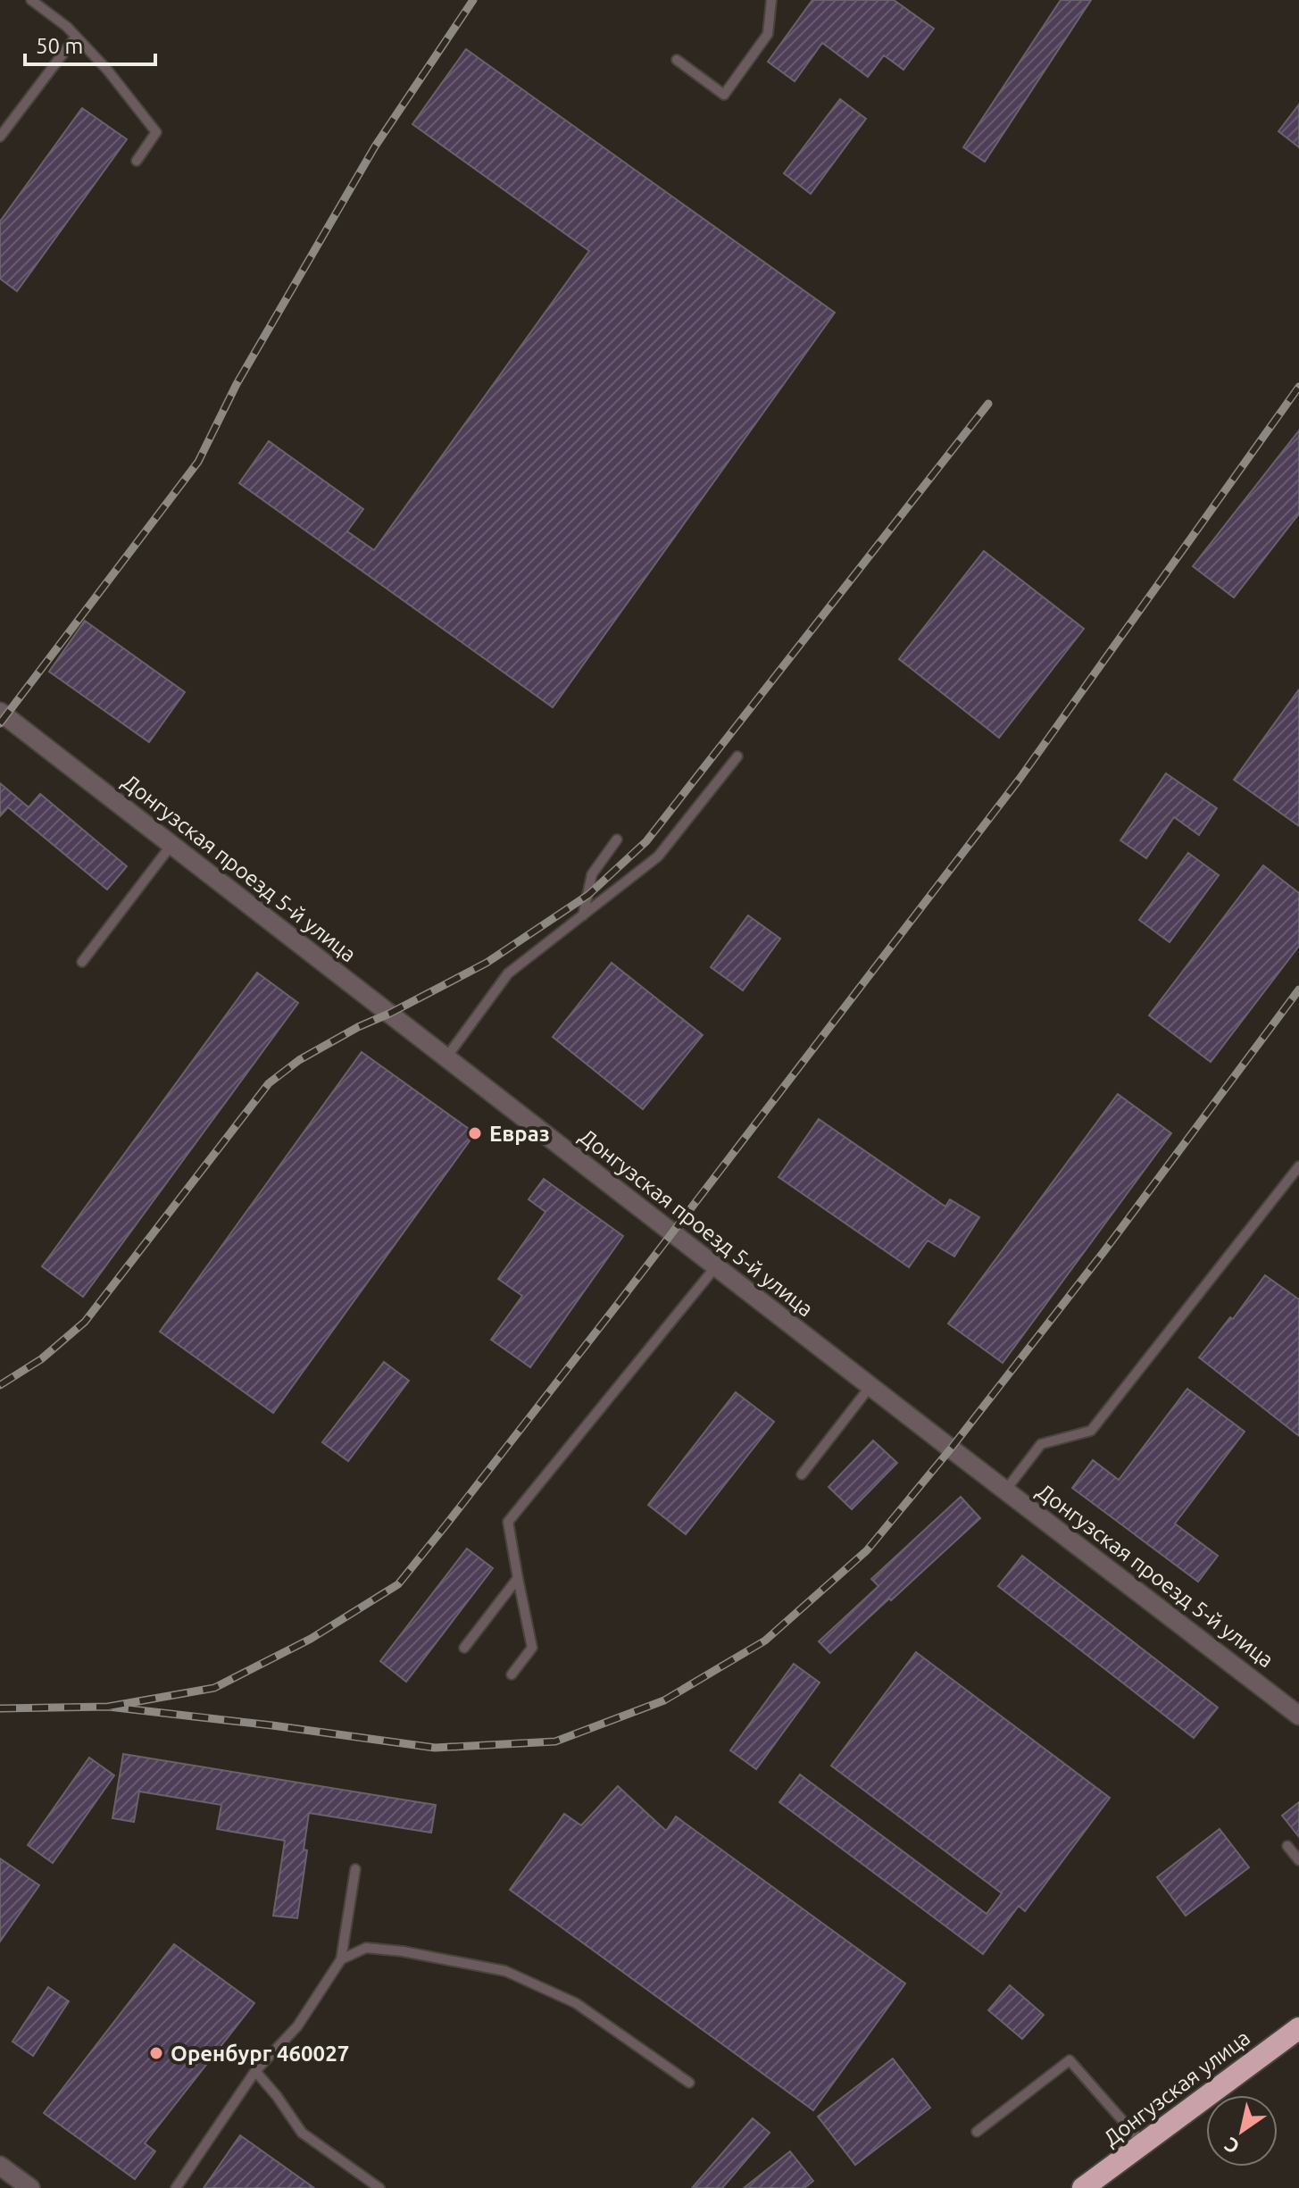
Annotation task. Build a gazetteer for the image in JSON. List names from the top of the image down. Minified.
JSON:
{"streets":{"highway":["Донгузская улица"],"street":["Донгузская проезд 5-й улица"]},"places":["Евраз","Оренбург 460027"],"scale_bar":"50 m","north":"bottom left"}
